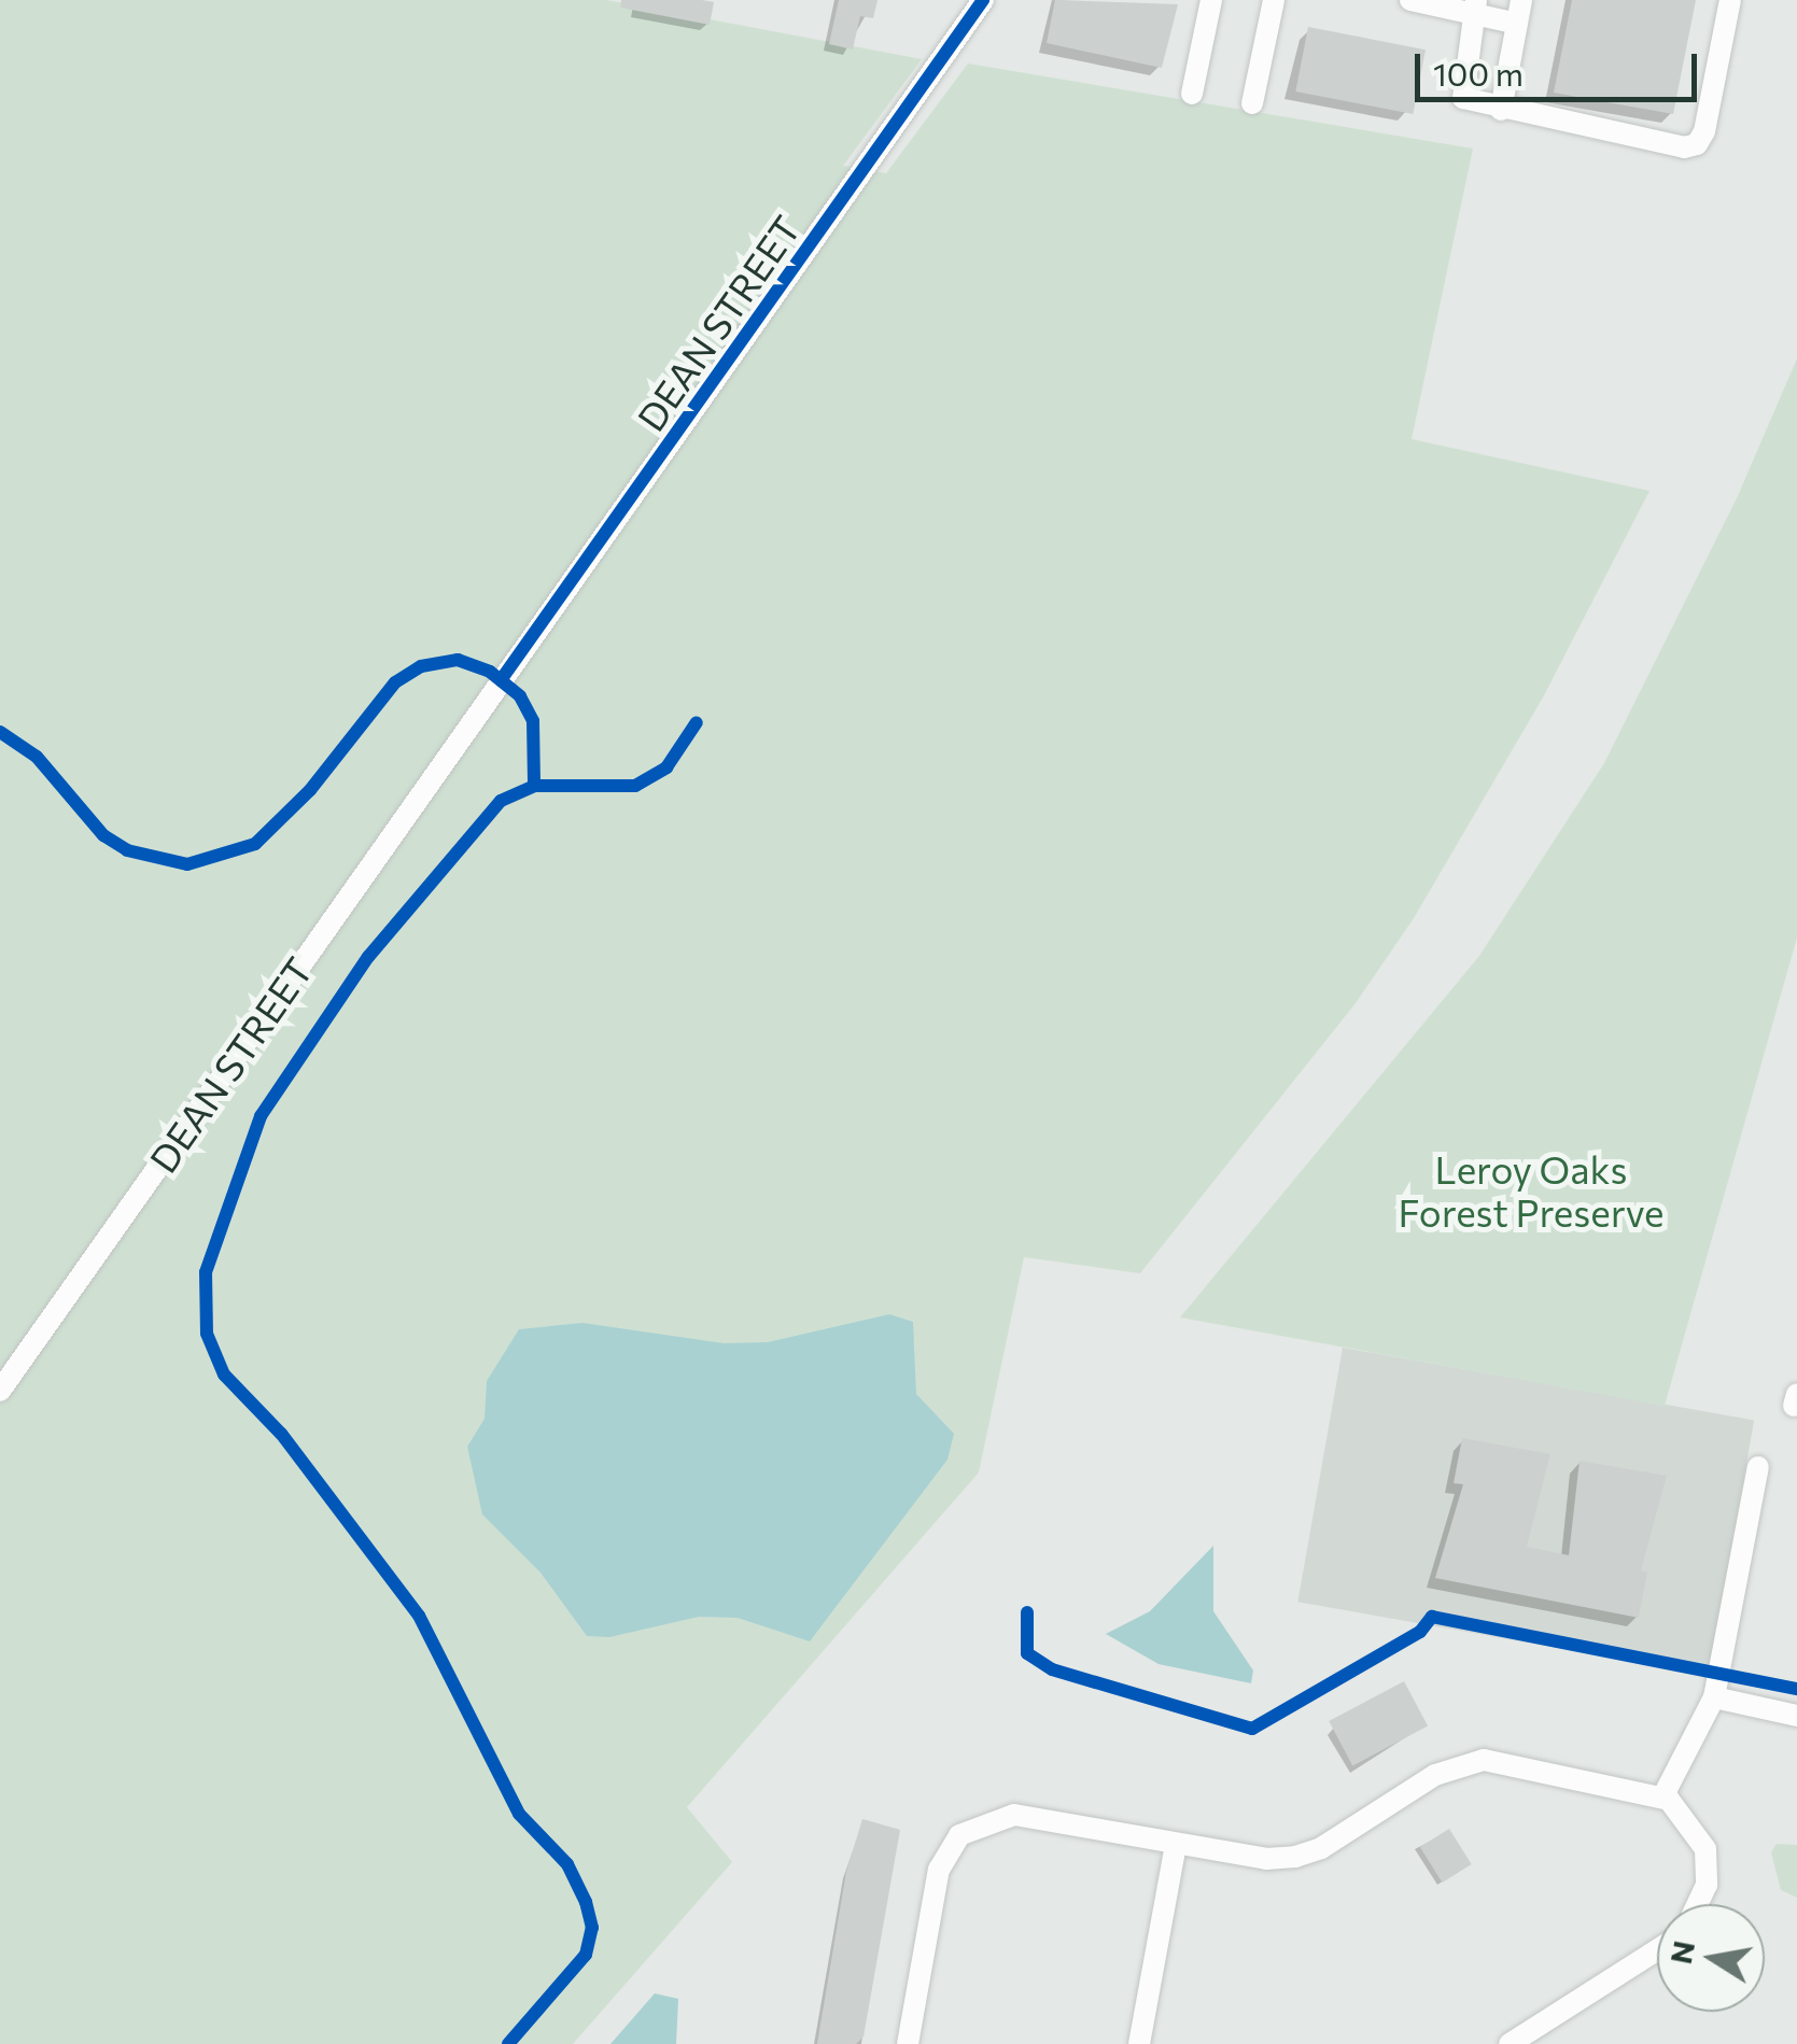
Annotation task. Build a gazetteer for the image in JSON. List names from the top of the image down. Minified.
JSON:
{"streets":{"street":["DEAN STREET"]},"parks":["Leroy Oaks Forest Preserve"],"scale_bar":"100 m","north":"left"}
